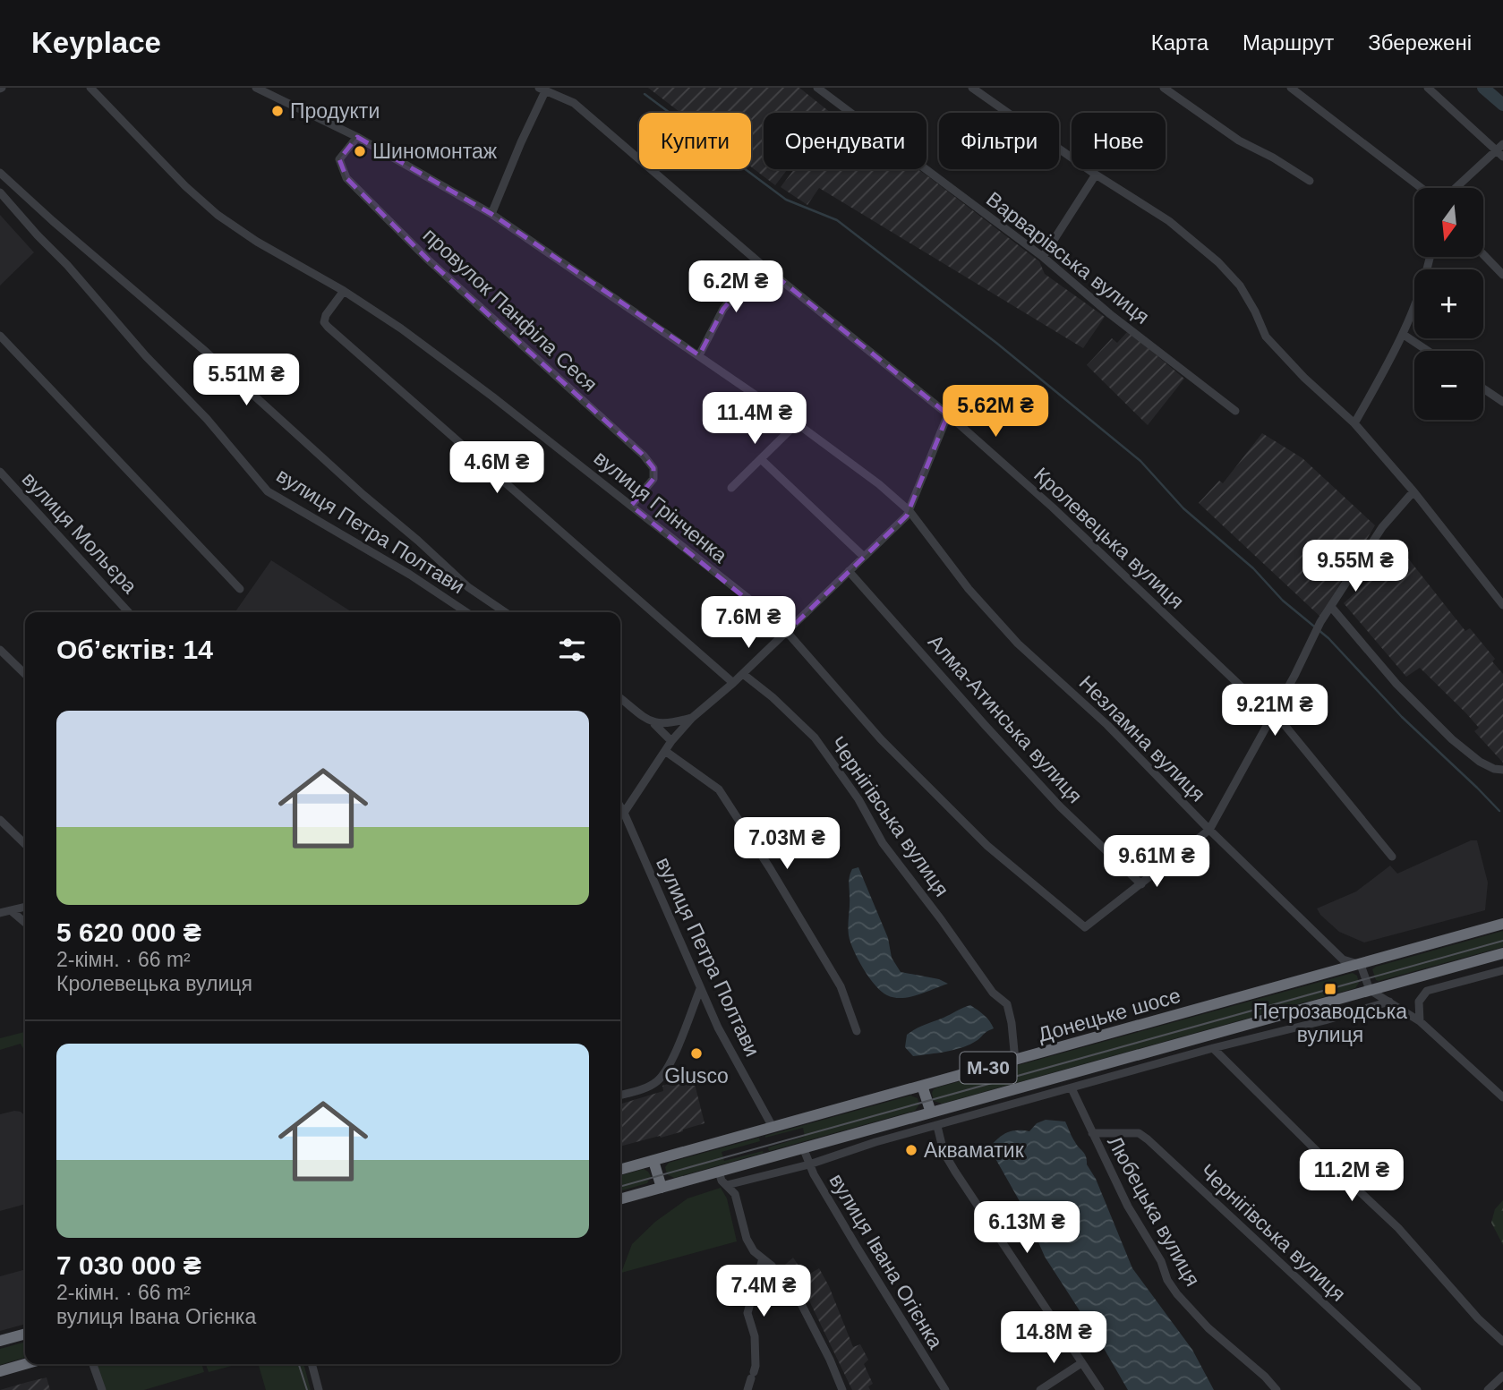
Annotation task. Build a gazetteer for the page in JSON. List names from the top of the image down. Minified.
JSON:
{"streets":{"highway":["Донецьке шосе","М-30"],"street":["Варварівська вулиця","провулок Панфіла Сеся","вулиця Грінченка","вулиця Петра Полтави","вулиця Мольєра","Кролевецька вулиця","Алма-Атинська вулиця","Незламна вулиця","Чернігівська вулиця","Любецька вулиця","вулиця Івана Огієнка"]},"crossings":[["провулок Панфіла Сеся","вулиця Грінченка"],["провулок Панфіла Сеся","Незламна вулиця"],["вулиця Грінченка","Алма-Атинська вулиця"],["вулиця Петра Полтави","Донецьке шосе"],["Незламна вулиця","Донецьке шосе"],["Чернігівська вулиця","Донецьке шосе"],["Чернігівська вулиця","Любецька вулиця"],["М-30","вулиця Івана Огієнка"]],"places":{"other":["Продукти","Шиномонтаж","Glusco","Акваматик"],"transit":["Петрозаводська вулиця"]},"north":"bottom","page":{"header":"Keyplace","nav":["Карта","Маршрут","Збережені"],"chip":["Купити","Орендувати","Фільтри","Нове"],"map_buttons":["+","−"],"price":["6.2M ₴","5.51M ₴","5.62M ₴","11.4M ₴","4.6M ₴","9.55M ₴","7.6M ₴","9.21M ₴","7.03M ₴","9.61M ₴","11.2M ₴","6.13M ₴","7.4M ₴","14.8M ₴"],"heading":"Об’єктів: 14","list":[{"name":"5 620 000 ₴","note":"2-кімн. · 66 m² · Кролевецька вулиця"},{"name":"7 030 000 ₴","note":"2-кімн. · 66 m² · вулиця Івана Огієнка"}]}}
